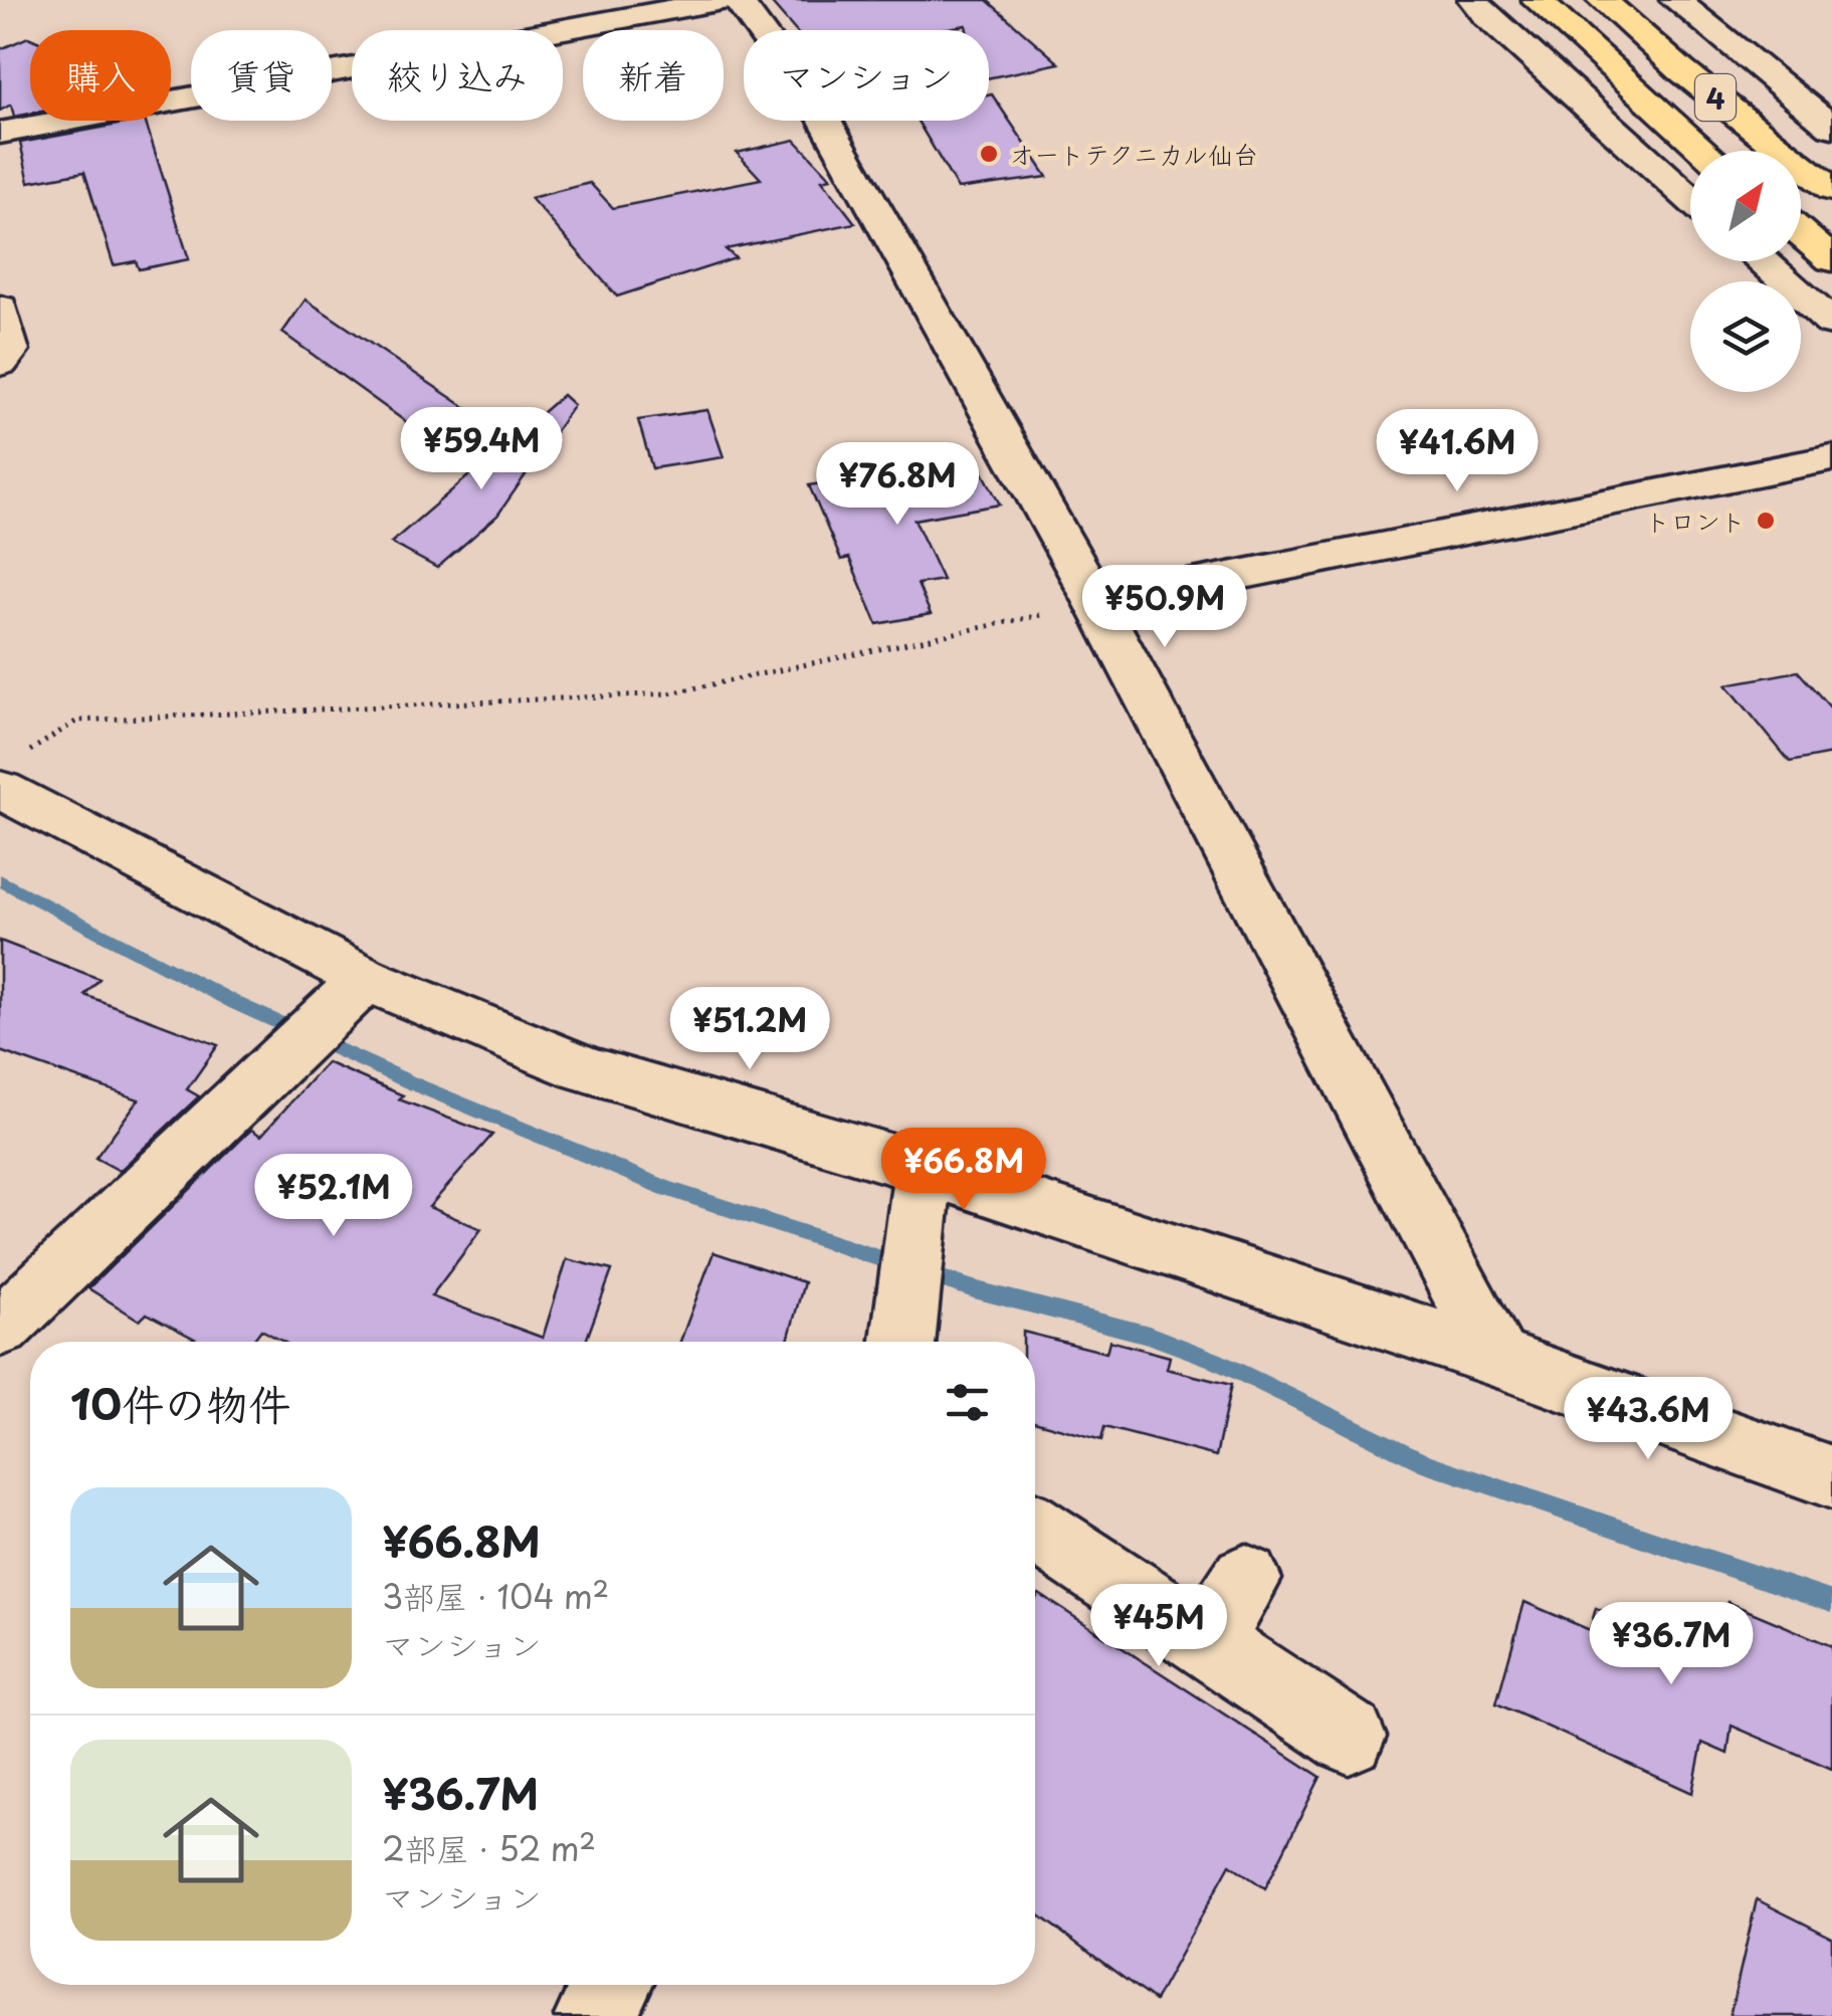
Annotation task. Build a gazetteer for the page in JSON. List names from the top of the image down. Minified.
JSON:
{"streets":{"highway":["4"]},"places":["オートテクニカル仙台","トロント"],"north":"top right","page":{"chip":["購入","賃貸","絞り込み","新着","マンション"],"price":["¥59.4M","¥41.6M","¥76.8M","¥50.9M","¥51.2M","¥66.8M","¥52.1M","¥43.6M","¥45M","¥36.7M"],"heading":"10件の物件","list":[{"name":"¥66.8M","note":"3部屋 · 104 m² · マンション"},{"name":"¥36.7M","note":"2部屋 · 52 m² · マンション"}]}}
